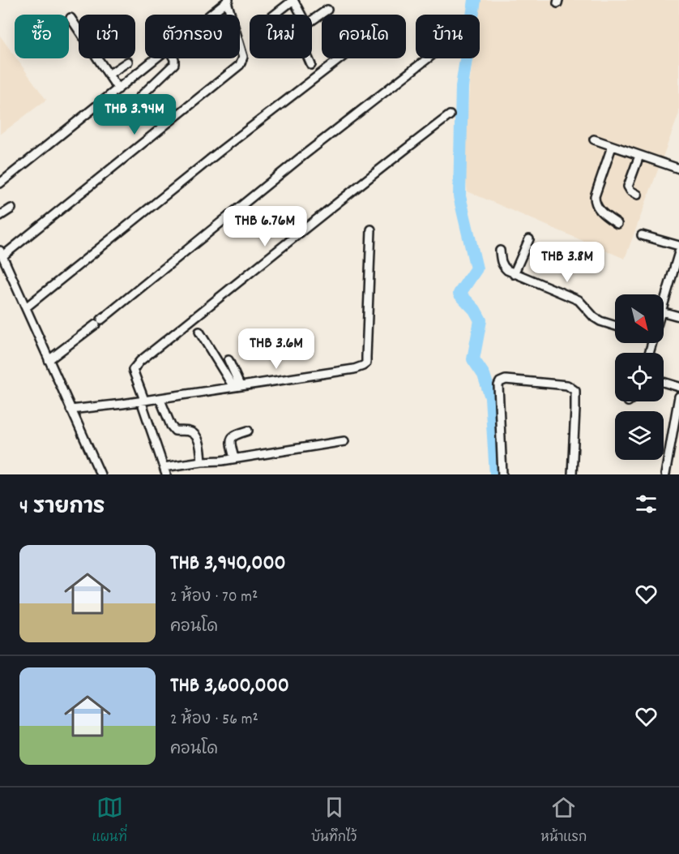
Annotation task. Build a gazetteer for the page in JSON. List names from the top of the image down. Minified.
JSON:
{"north":"bottom right","page":{"chip":["ซื้อ","เช่า","ตัวกรอง","ใหม่","คอนโด","บ้าน"],"price":["THB 3.94M","THB 6.76M","THB 3.8M","THB 3.6M"],"heading":"4 รายการ","list":[{"name":"THB 3,940,000","note":"2 ห้อง · 70 m² · คอนโด"},{"name":"THB 3,600,000","note":"2 ห้อง · 56 m² · คอนโด"}],"tabs":["แผนที่","บันทึกไว้","หน้าแรก"]}}
